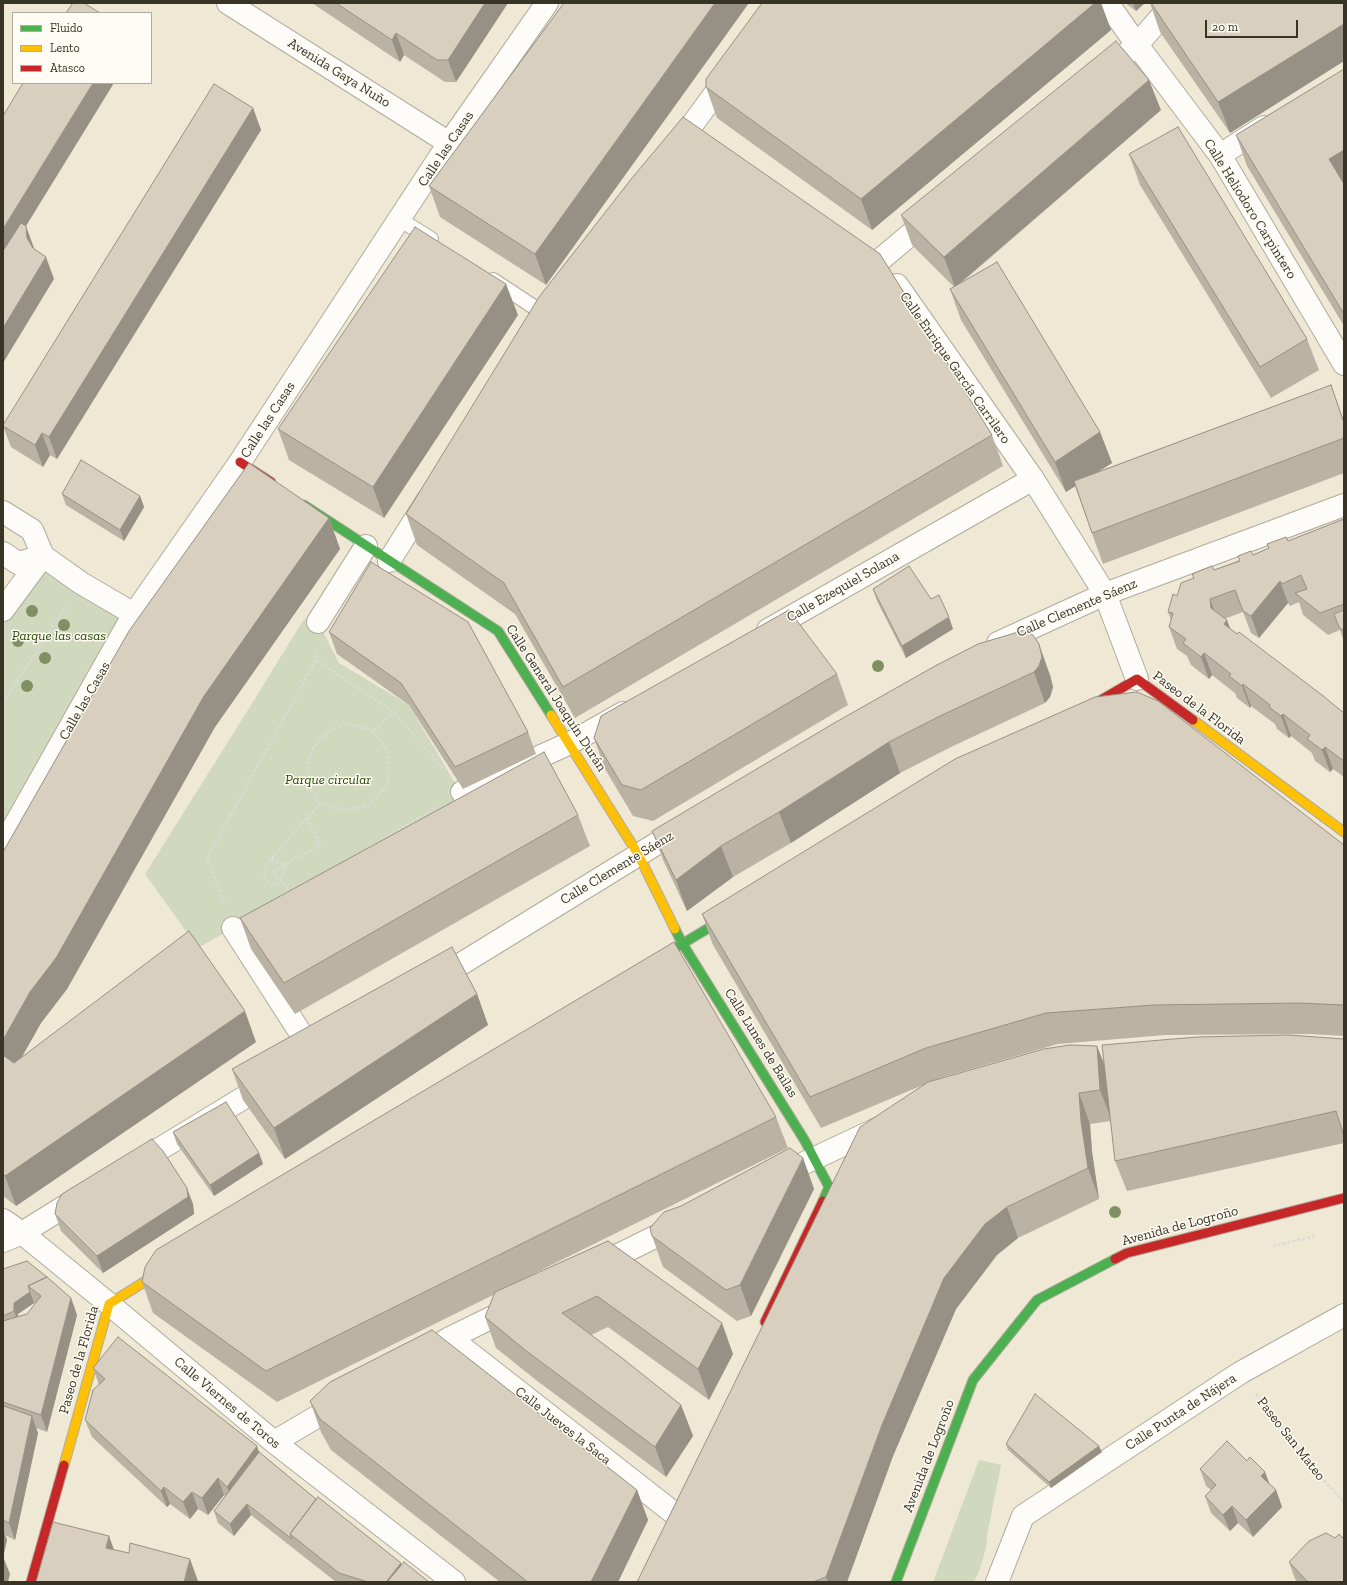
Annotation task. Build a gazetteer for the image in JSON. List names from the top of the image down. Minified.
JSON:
{"streets":{"street":["Avenida Gaya Nuño","Calle las Casas","Calle Heliodoro Carpintero","Calle Enrique García Carrilero","Calle Ezequiel Solana","Calle Clemente Sáenz","Calle General Joaquín Durán","Paseo de la Florida","Calle Lunes de Bailas","Avenida de Logroño","Calle Viernes de Toros","Calle Punta de Nájera","Calle Jueves la Saca"],"path":["Paseo San Mateo"]},"crossings":[["Avenida Gaya Nuño","Calle las Casas"],["Calle Enrique García Carrilero","Calle Ezequiel Solana"],["Calle Enrique García Carrilero","Calle Clemente Sáenz"],["Calle Enrique García Carrilero","Paseo de la Florida"],["Calle Clemente Sáenz","Calle General Joaquín Durán"],["Calle General Joaquín Durán","Calle Lunes de Bailas"],["Paseo de la Florida","Calle Viernes de Toros"],["Calle Punta de Nájera","Paseo San Mateo"]],"parks":["Parque las casas","Parque circular"],"legend":["Fluido","Lento","Atasco"],"scale_bar":"20 m"}
